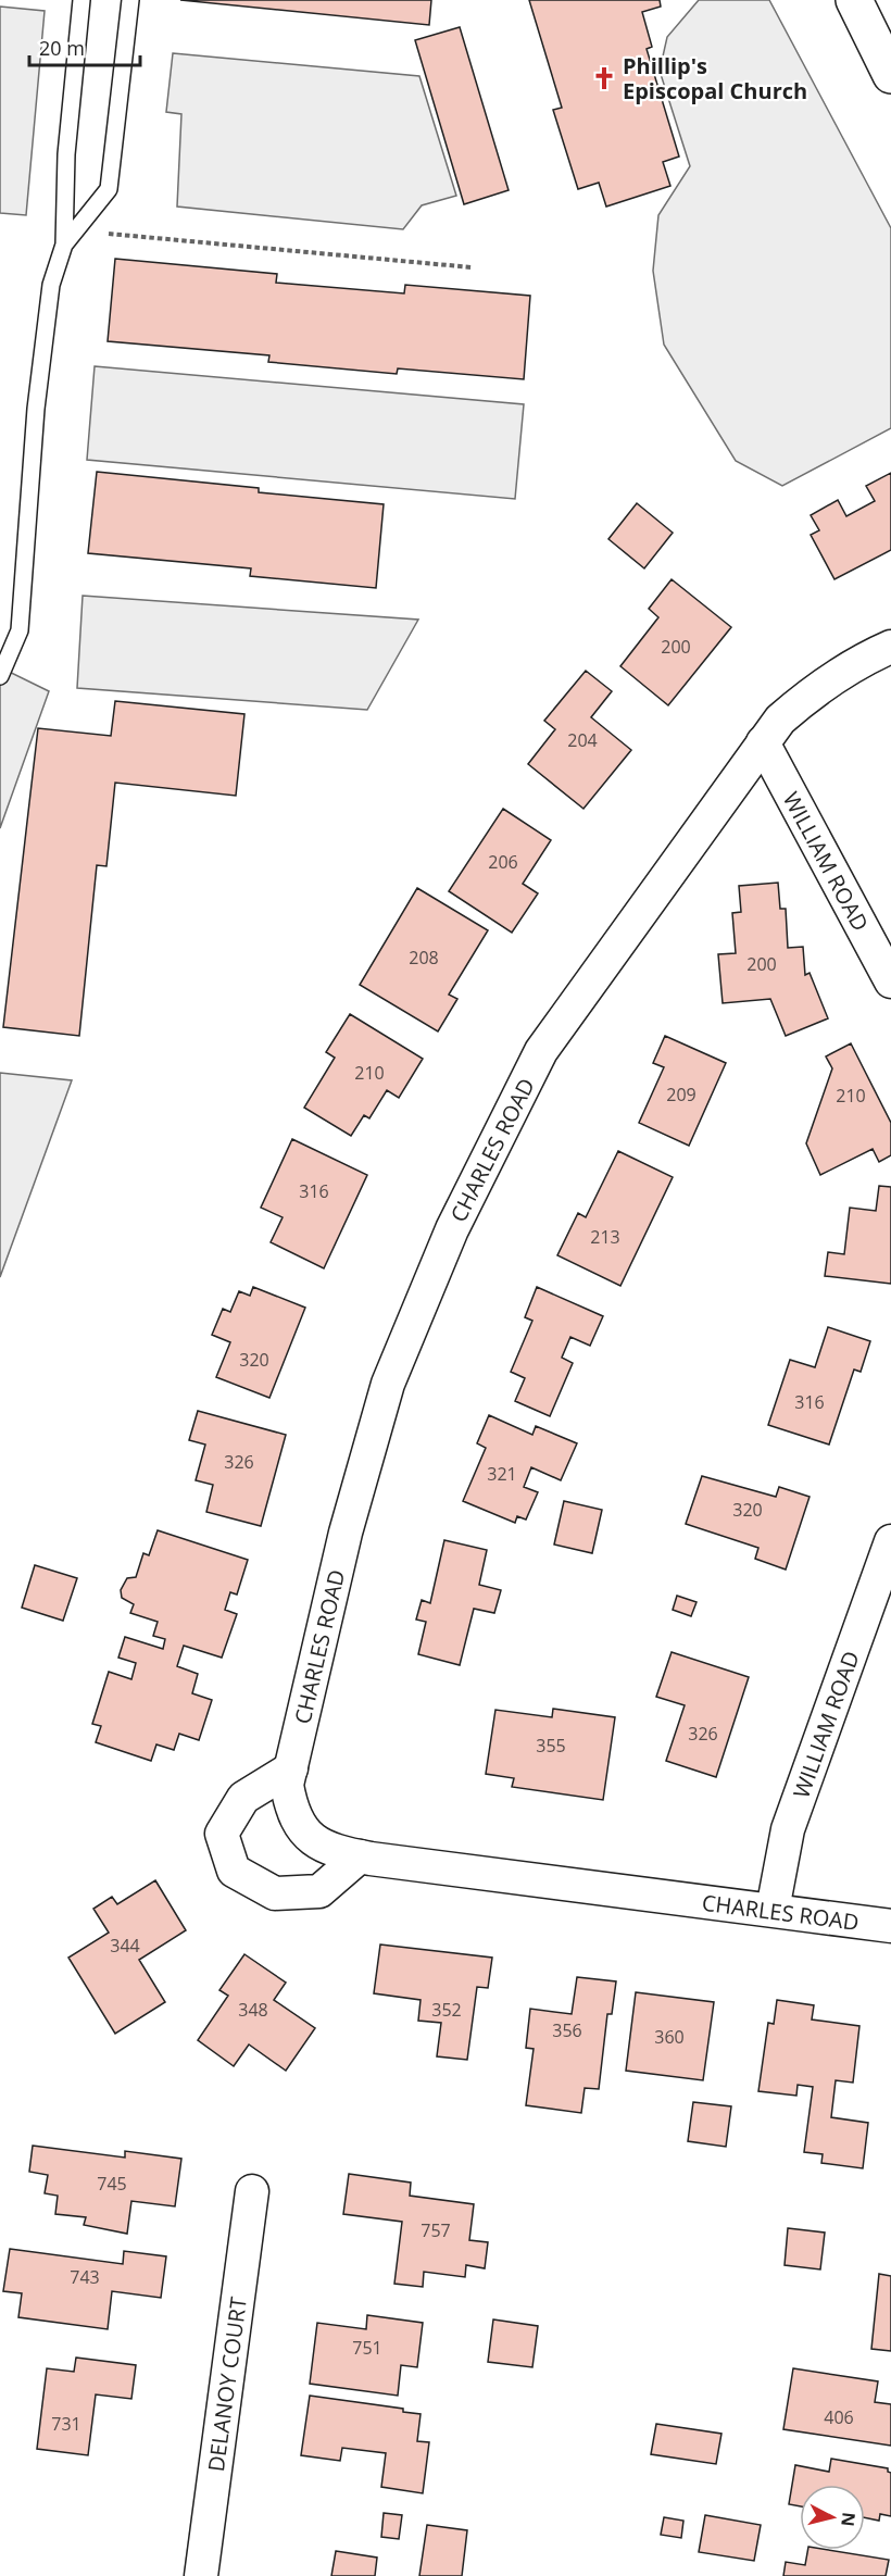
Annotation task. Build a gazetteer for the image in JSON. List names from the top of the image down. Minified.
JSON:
{"streets":{"street":["WILLIAM ROAD","CHARLES ROAD","DELANOY COURT"]},"crossings":[["WILLIAM ROAD","CHARLES ROAD"]],"places":{"church":["Phillip's Episcopal Church"]},"house_numbers":["200","204","206","208","200","210","209","210","316","213","320","316","326","321","320","326","355","344","348","352","356","360","745","757","743","751","406","731"],"scale_bar":"20 m","north":"right"}
